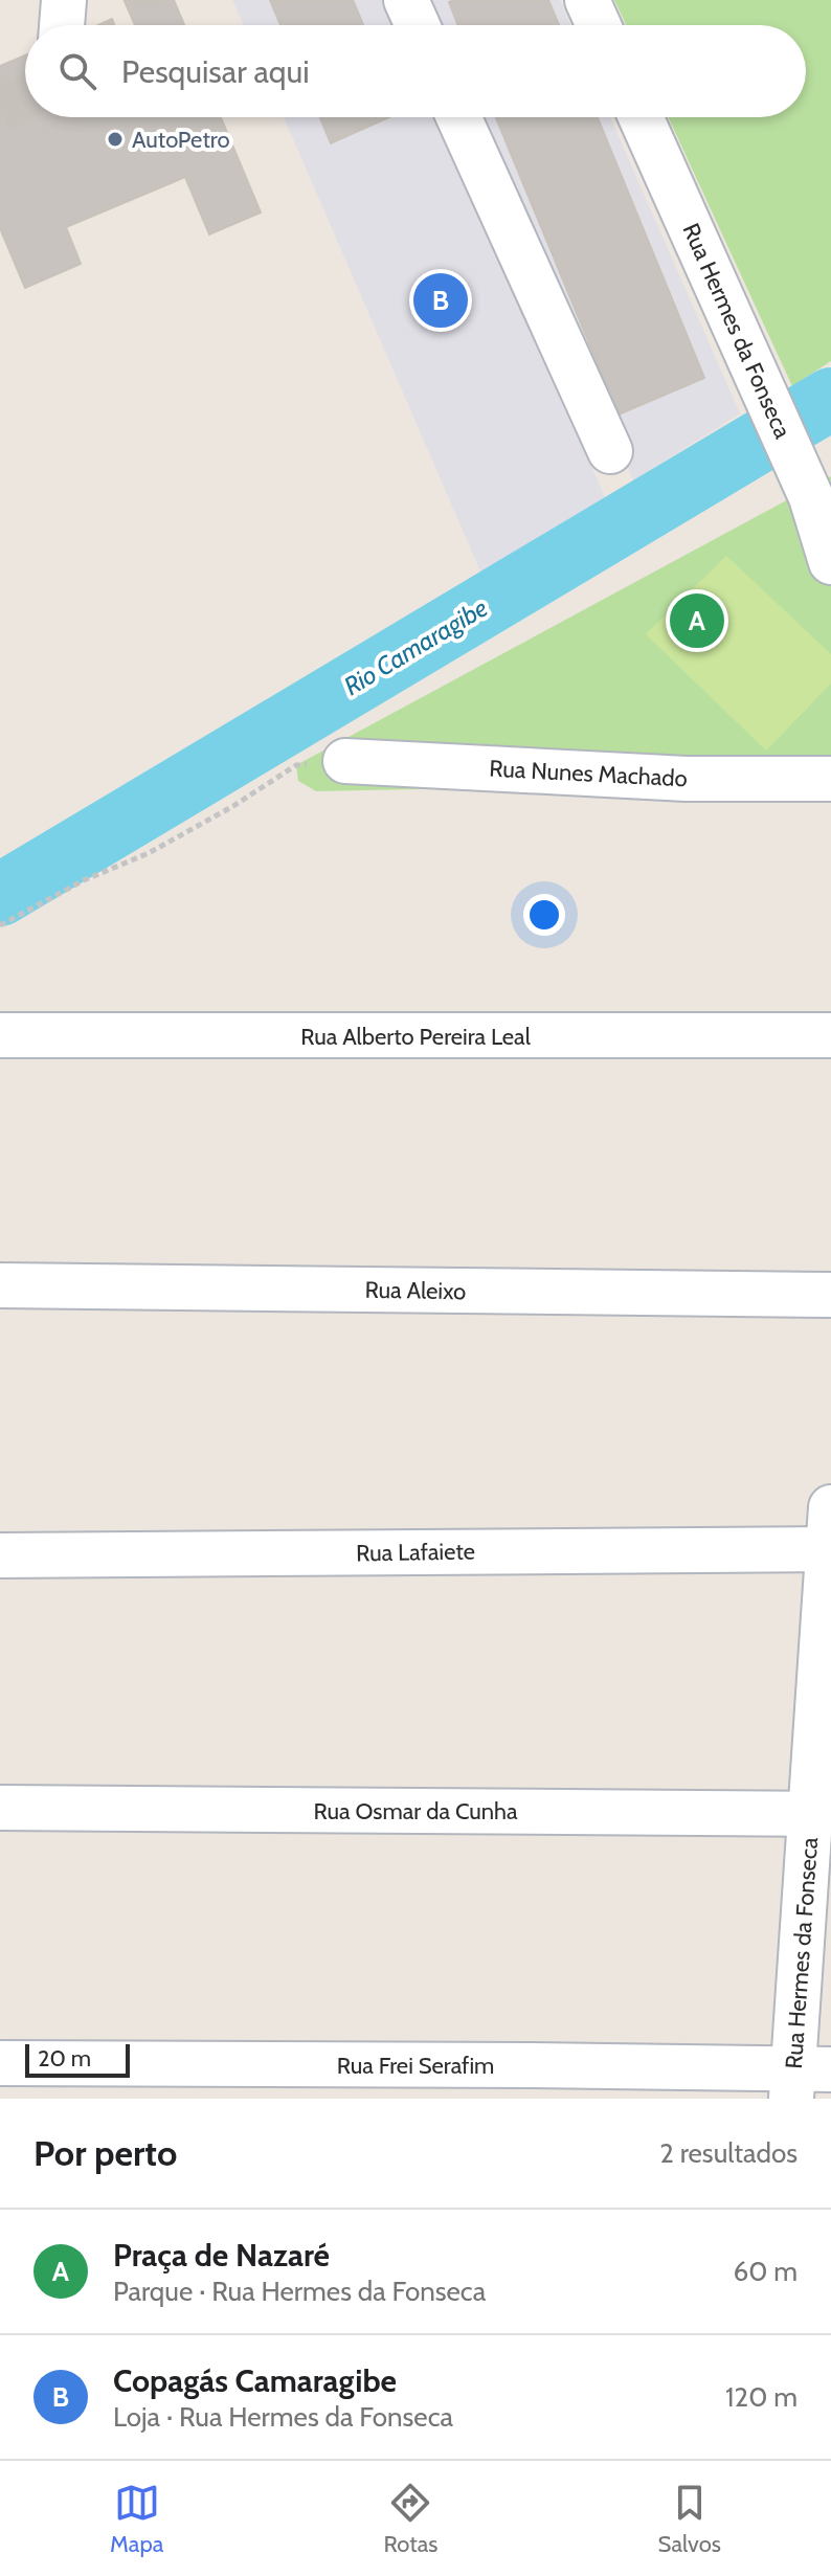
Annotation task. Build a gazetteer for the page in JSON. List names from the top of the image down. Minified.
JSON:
{"streets":{"street":["Rua Hermes da Fonseca","Rua Nunes Machado","Rua Alberto Pereira Leal","Rua Aleixo","Rua Lafaiete","Rua Osmar da Cunha","Rua Frei Serafim"]},"crossings":[["Rua Hermes da Fonseca","Rua Lafaiete"],["Rua Hermes da Fonseca","Rua Osmar da Cunha"],["Rua Hermes da Fonseca","Rua Frei Serafim"]],"water":["Rio Camaragibe"],"places":["AutoPetro"],"scale_bar":"20 m","page":{"search":"Pesquisar aqui","pins":["B","A"],"scale":"20 m","heading":["Por perto","2 resultados"],"list":[{"mark":"A","name":"Praça de Nazaré","note":"Parque · Rua Hermes da Fonseca","value":"60 m"},{"mark":"B","name":"Copagás Camaragibe","note":"Loja · Rua Hermes da Fonseca","value":"120 m"}],"nav":["Mapa","Rotas","Salvos"]}}
